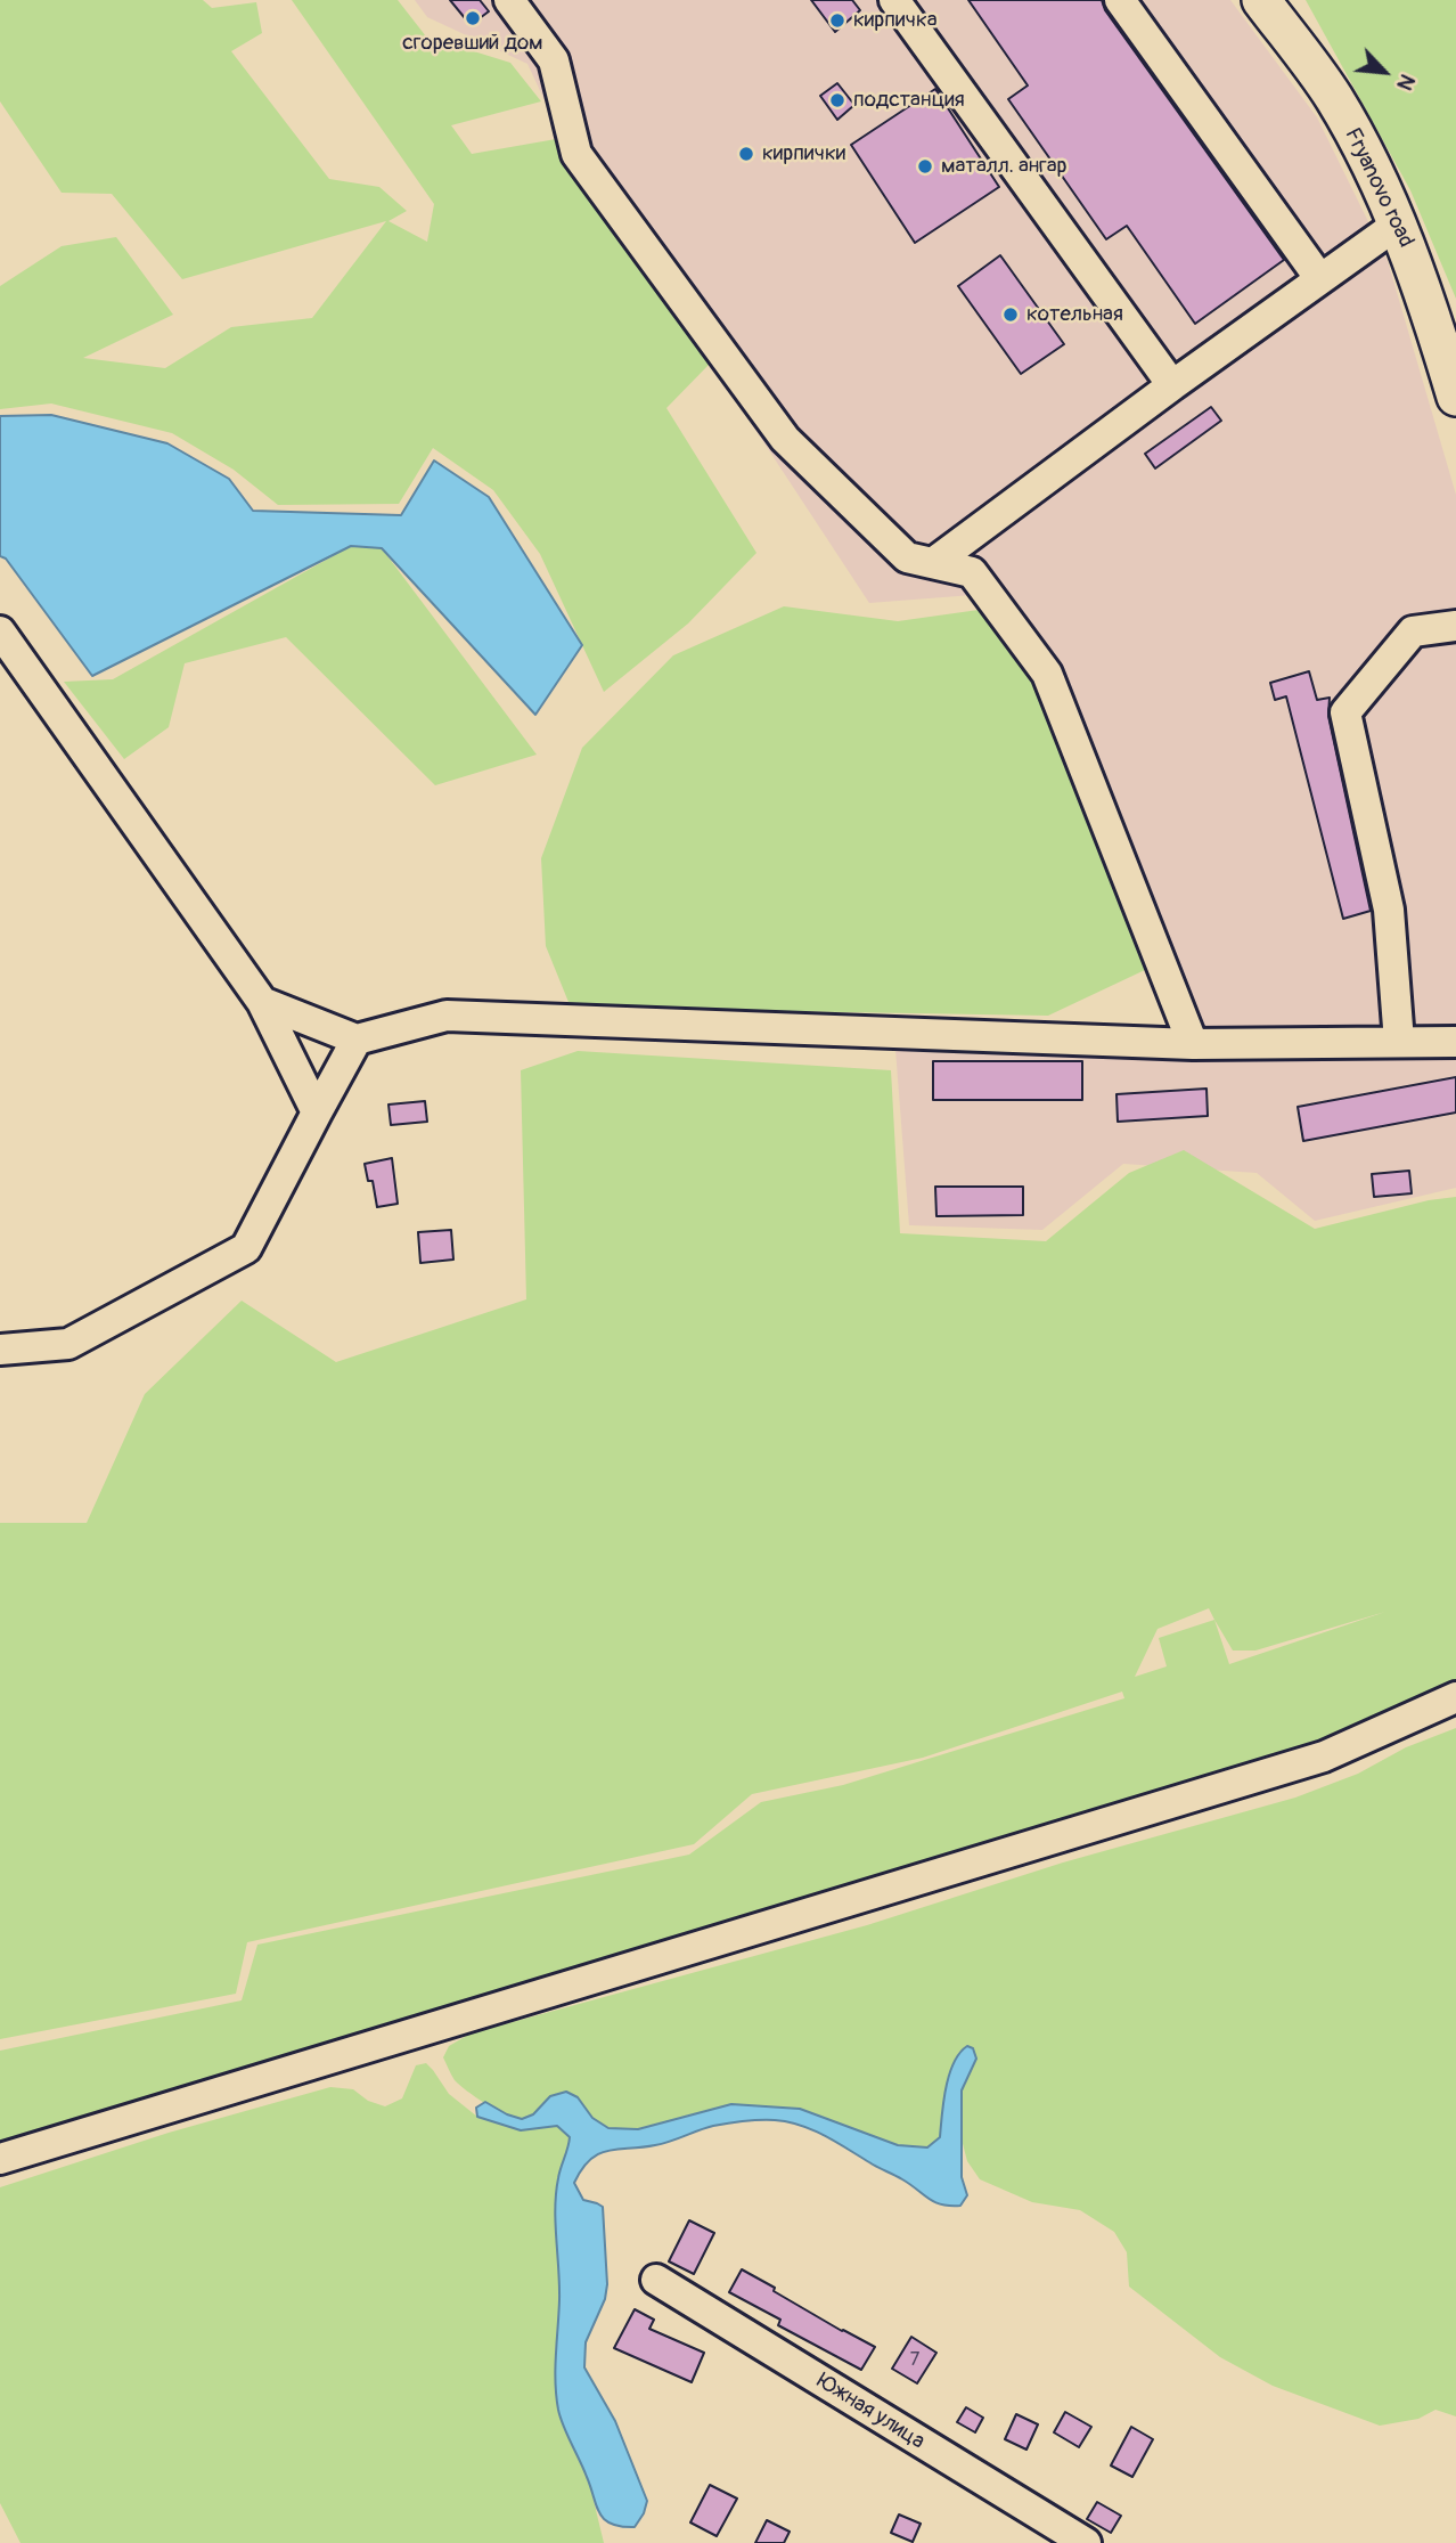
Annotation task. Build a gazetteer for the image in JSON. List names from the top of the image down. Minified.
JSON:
{"streets":{"main road":["Fryanovo road"],"street":["Южная улица"]},"places":["сгоревший дом","кирпичка","подстанция","кирпички","маталл. ангар","котельная"],"house_numbers":["7"],"north":"bottom right"}
